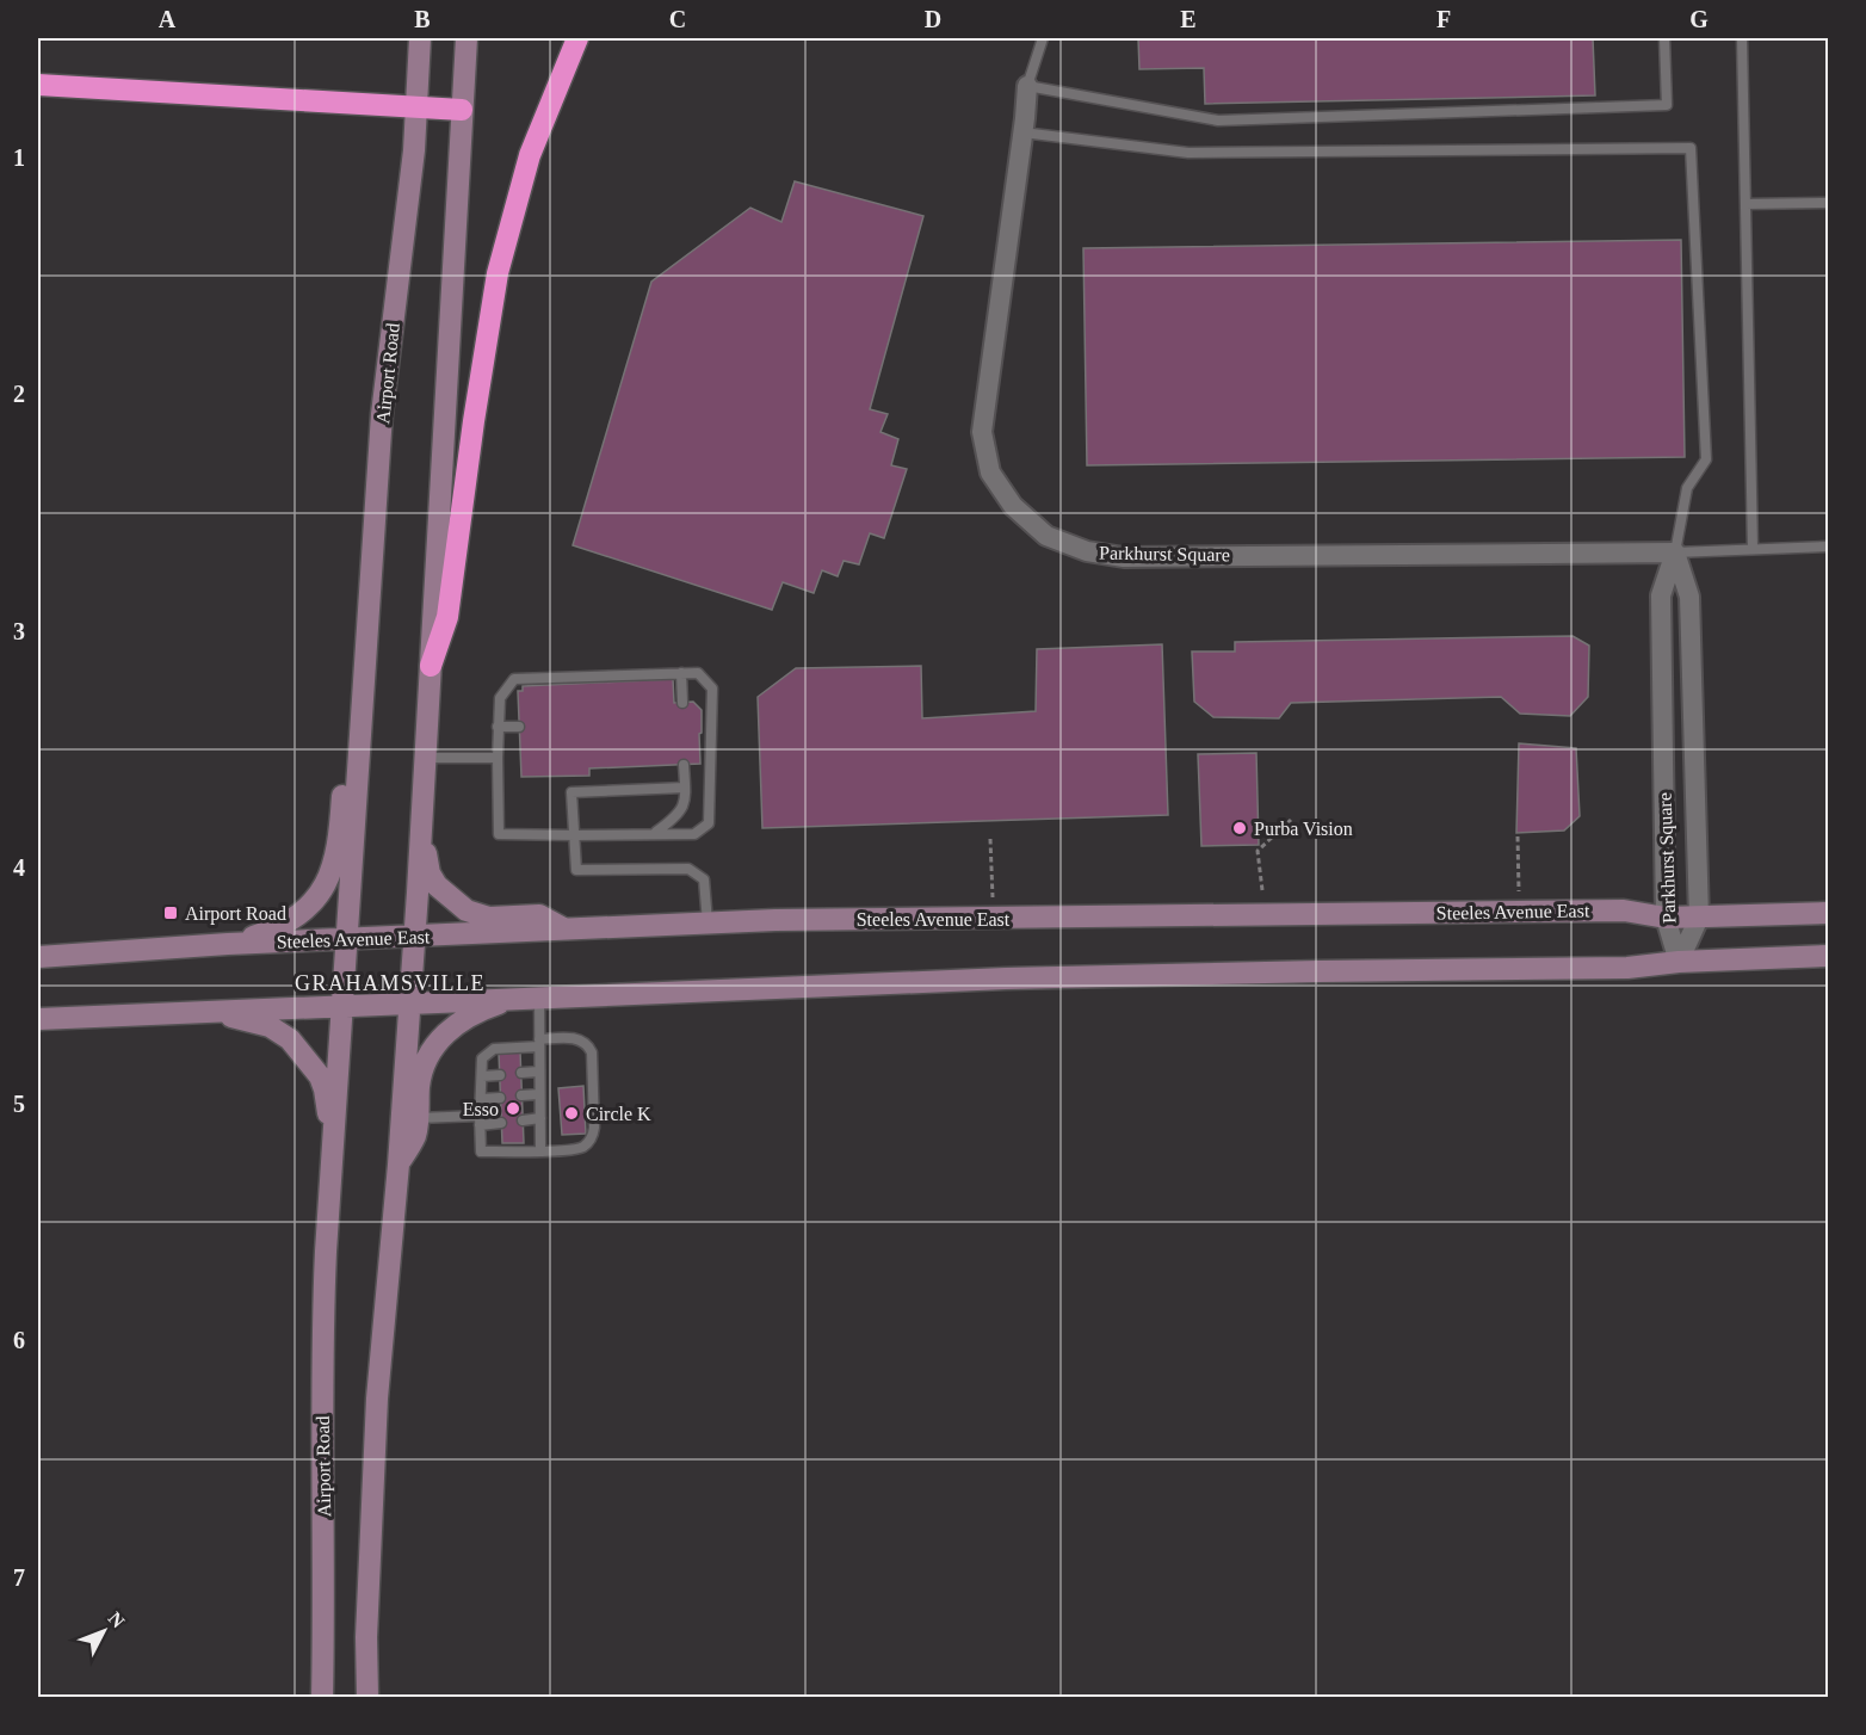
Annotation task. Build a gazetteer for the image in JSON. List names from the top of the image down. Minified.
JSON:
{"streets":{"main road":["Airport Road","Steeles Avenue East"],"street":["Parkhurst Square"]},"crossings":[["Airport Road","Steeles Avenue East"],["Parkhurst Square","Steeles Avenue East"]],"districts":["GRAHAMSVILLE"],"places":{"other":["Purba Vision","Esso","Circle K"],"transit":["Airport Road"]},"north":"top right","grid":{"columns":["A","B","C","D","E","F","G"],"rows":["1","2","3","4","5","6","7"]}}
